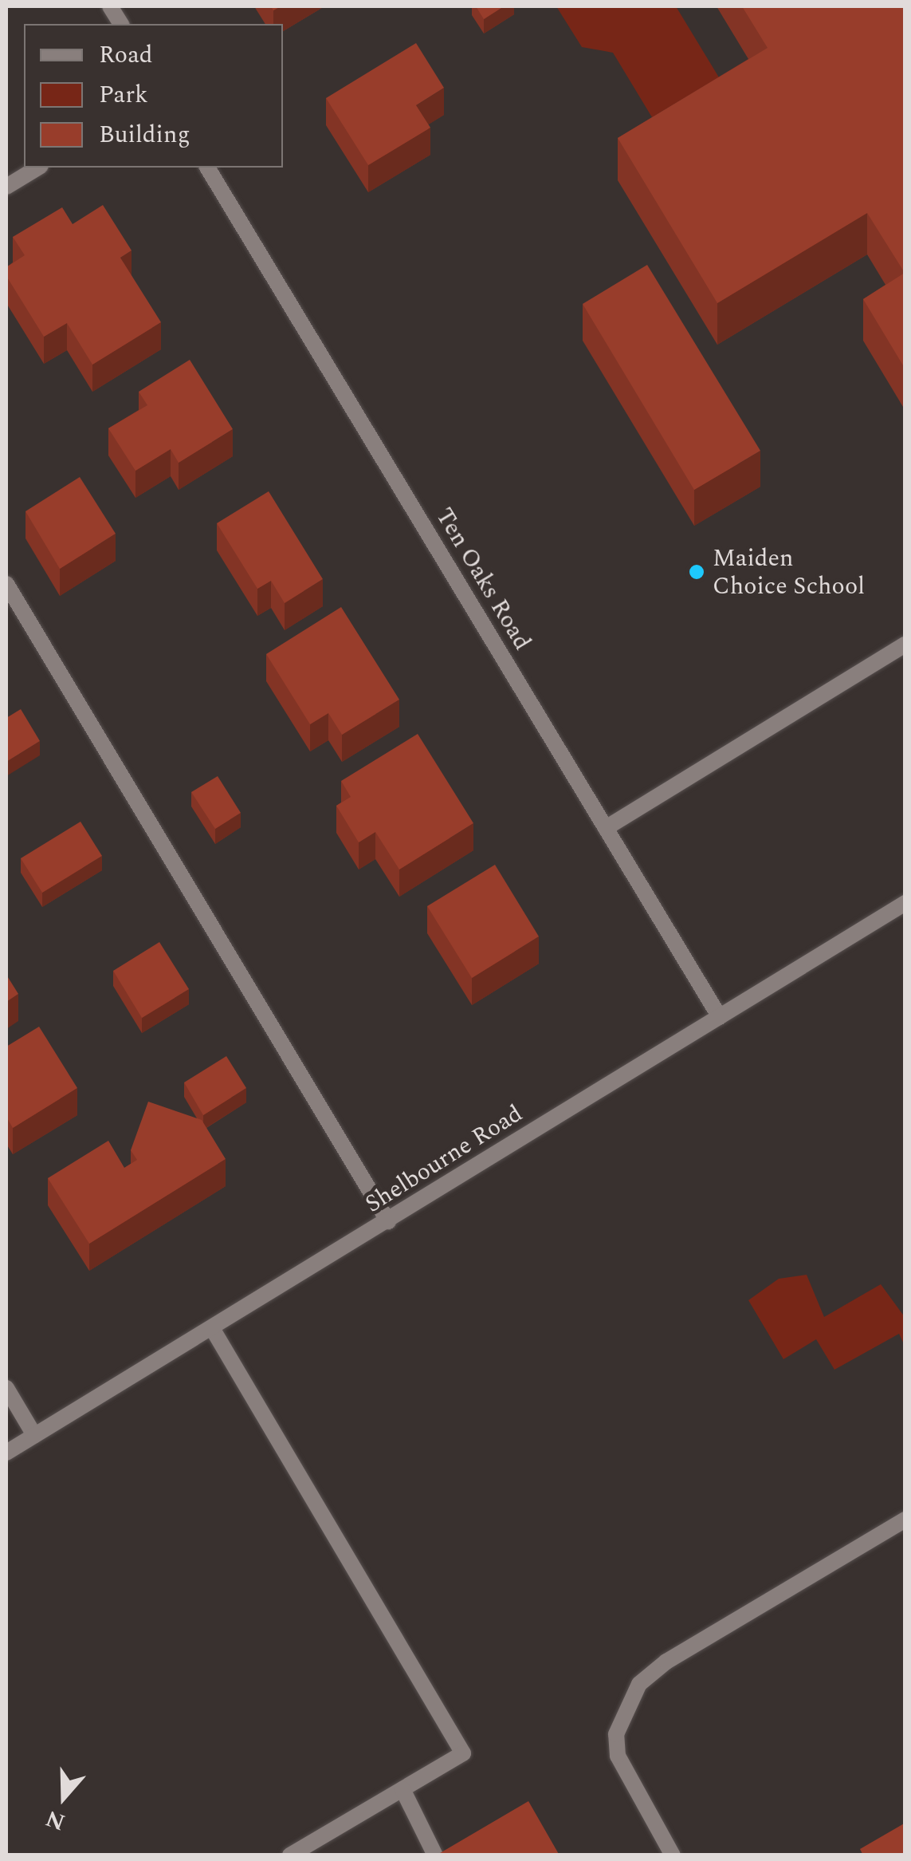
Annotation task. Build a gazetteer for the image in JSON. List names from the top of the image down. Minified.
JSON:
{"streets":{"street":["Ten Oaks Road","Shelbourne Road"]},"crossings":[["Ten Oaks Road","Shelbourne Road"]],"places":["Maiden Choice School"],"legend":["Road","Park","Building"],"north":"bottom"}
